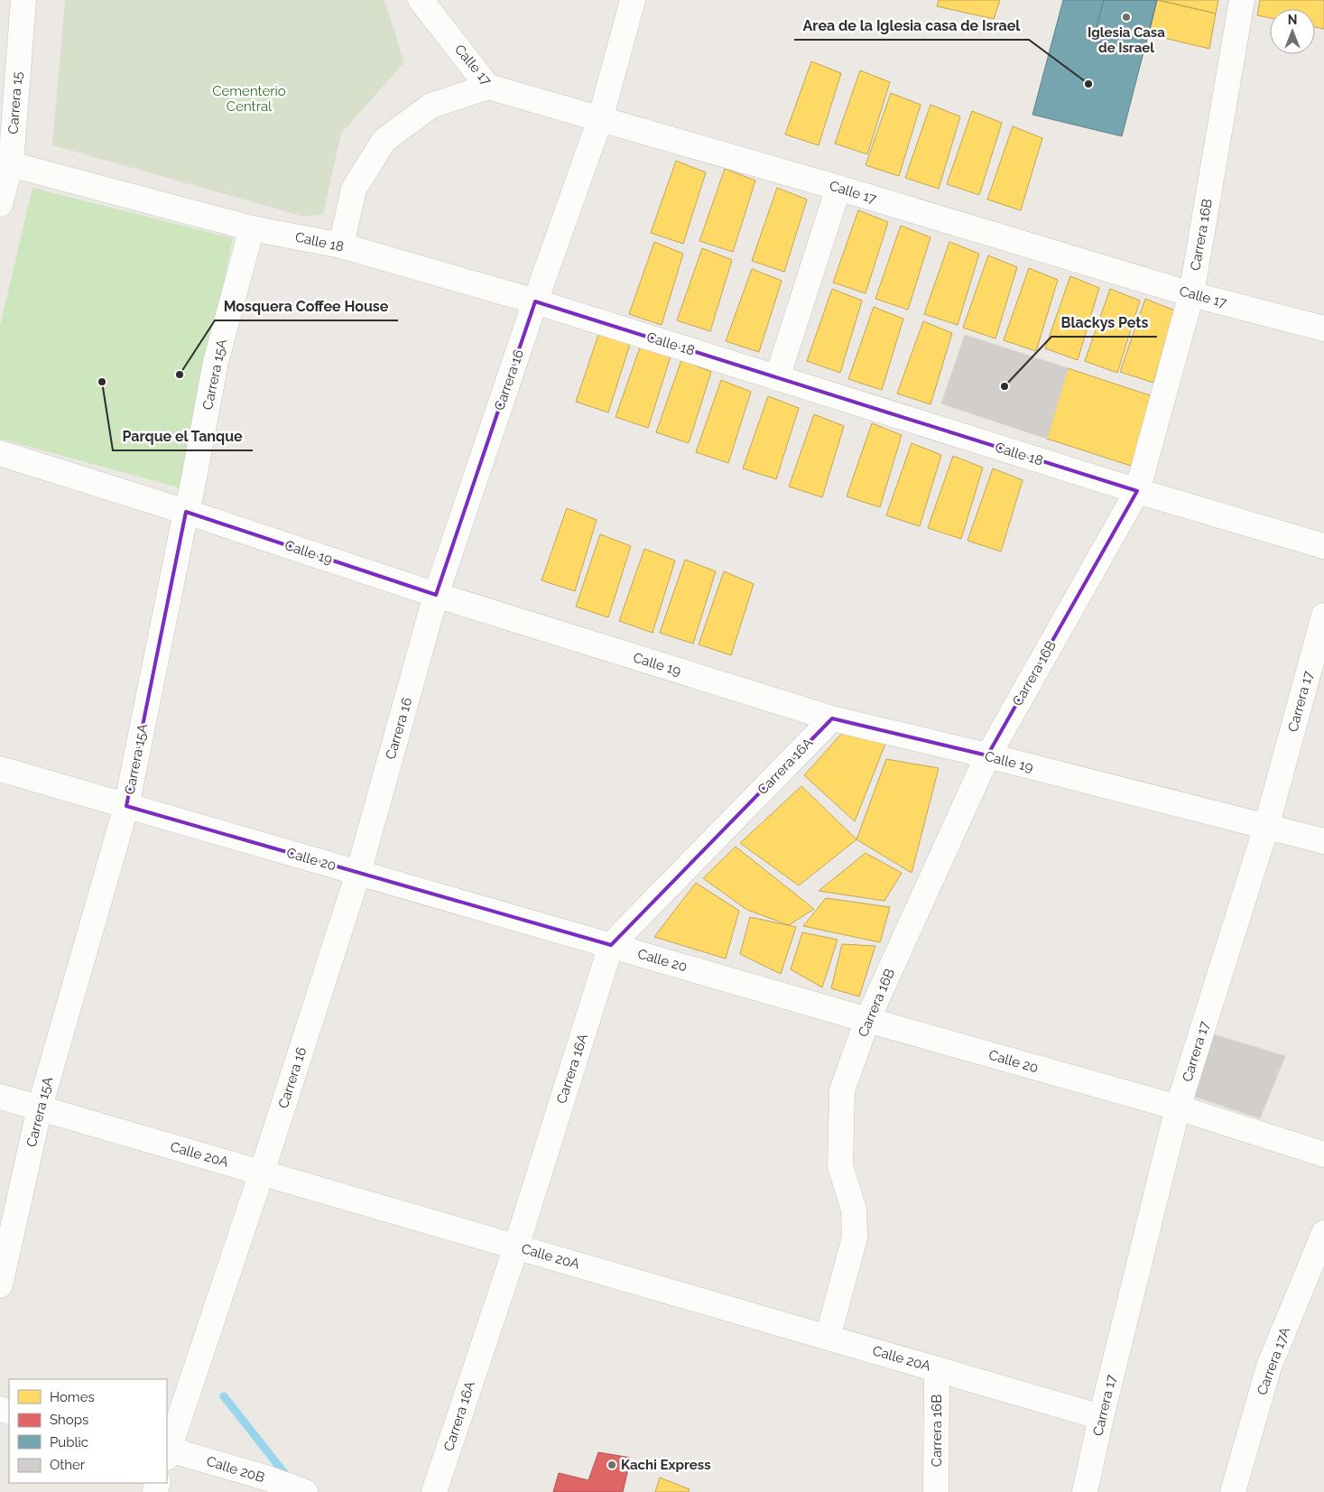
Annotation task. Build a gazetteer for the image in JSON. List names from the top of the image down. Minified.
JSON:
{"streets":{"street":["Calle 17","Carrera 15","Carrera 16B","Calle 18","Carrera 15A","Carrera 16","Calle 19","Carrera 17","Carrera 16A","Calle 20","Calle 20A","Carrera 17A","Calle 20B"]},"crossings":[["Calle 17","Carrera 16B"],["Calle 17","Carrera 16"],["Carrera 15","Calle 18"],["Carrera 16B","Calle 18"],["Carrera 16B","Calle 19"],["Carrera 16B","Calle 20"],["Carrera 16B","Calle 20A"],["Calle 18","Carrera 15A"],["Calle 18","Carrera 16"],["Carrera 15A","Calle 19"],["Carrera 15A","Calle 20"],["Carrera 15A","Calle 20A"],["Carrera 16","Calle 19"],["Carrera 16","Calle 20"],["Carrera 16","Calle 20A"],["Carrera 16","Calle 20B"],["Calle 19","Carrera 17"],["Calle 19","Carrera 16A"],["Carrera 17","Calle 20"],["Carrera 17","Calle 20A"],["Carrera 16A","Calle 20"],["Carrera 16A","Calle 20A"]],"parks":["Cementerio Central"],"places":["Iglesia Casa de Israel","Area de la Iglesia casa de Israel","Mosquera Coffee House","Parque el Tanque","Blackys Pets","Kachi Express"],"legend":["Homes","Shops","Public","Other"],"north":"top"}
